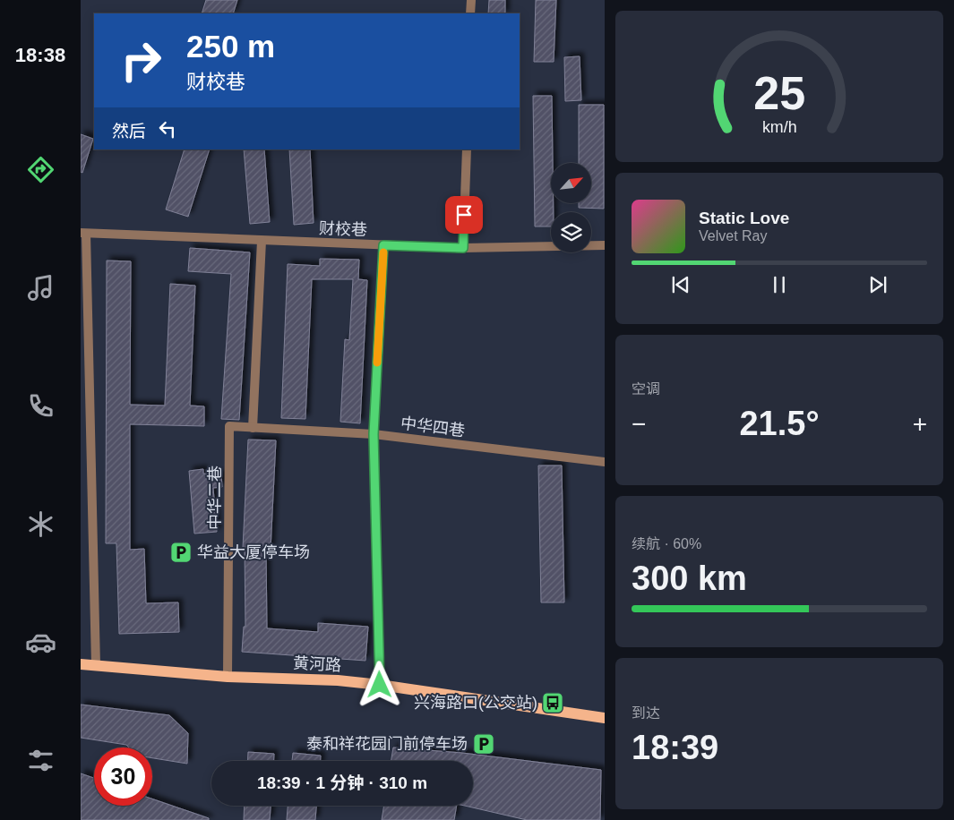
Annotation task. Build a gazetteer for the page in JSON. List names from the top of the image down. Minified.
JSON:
{"streets":{"main road":["黄河路"],"street":["财校巷","中华四巷","中华二巷"]},"crossings":[["中华四巷","中华二巷"],["中华二巷","黄河路"]],"places":{"parking":["华益大厦停车场","泰和祥花园门前停车场"],"bus stop":["兴海路口(公交站)"]},"north":"top right","page":{"tabs":"18:38","turn":["250 m","财校巷"],"then":"然后","song":["Static Love","Velvet Ray"],"tile":["空调",["续航 · 60%","300 km"],["到达","18:39"]],"heat":["−","21.5°","+"],"limit":"30","trip":"18:39 · 1 分钟 · 310 m","gauge":["25","km/h"]}}
